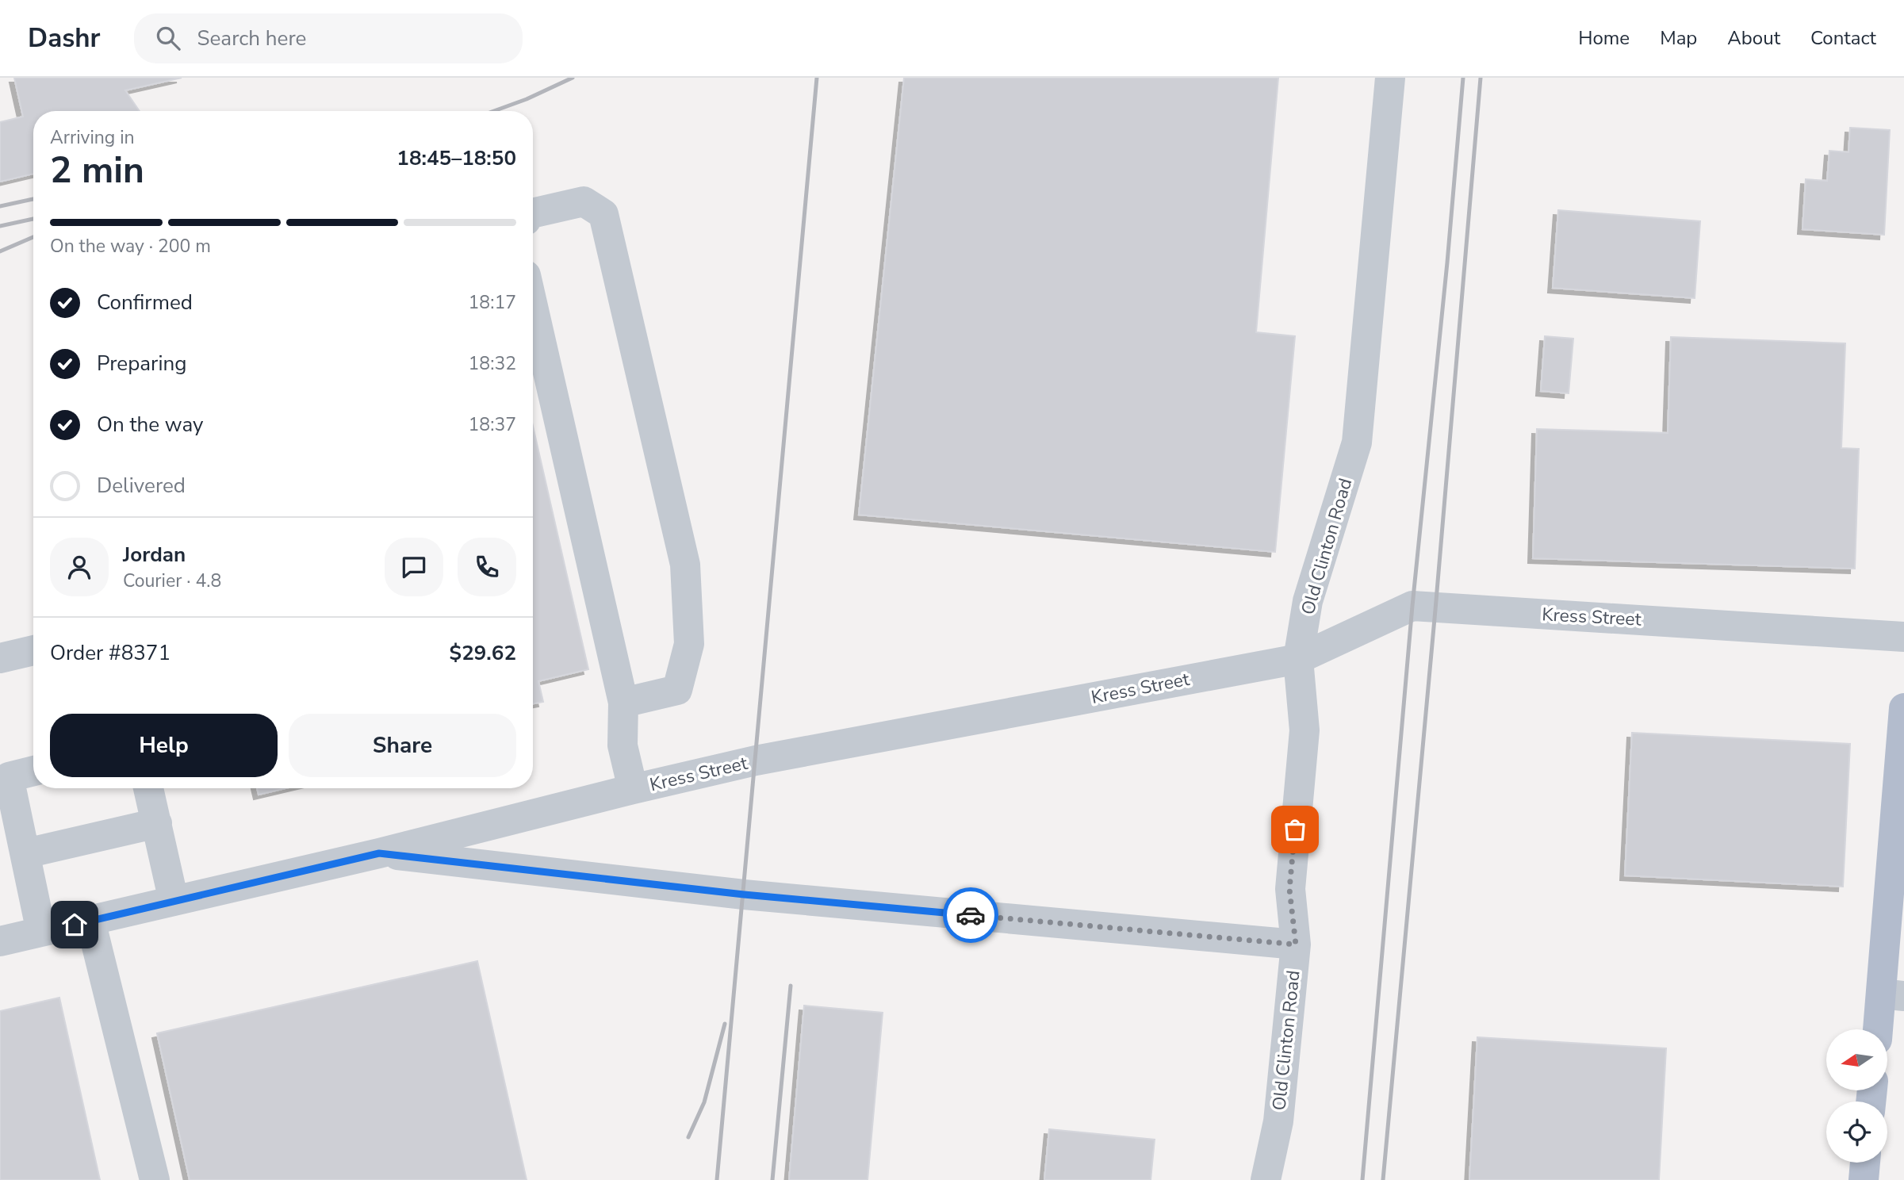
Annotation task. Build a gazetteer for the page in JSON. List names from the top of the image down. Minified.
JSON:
{"streets":{"street":["Old Clinton Road","Kress Street"]},"crossings":[["Old Clinton Road","Kress Street"]],"north":"left","page":{"header":"Dashr","search":"Search here","nav":["Home","Map","About","Contact"],"heading":["2 min","Arriving in","18:45–18:50"],"panel":["Jordan","Courier · 4.8","Order #8371","$29.62"],"bar":"On the way · 200 m","list":[["Confirmed","18:17"],["Preparing","18:32"],["On the way","18:37"],"Delivered"],"buttons":["Help","Share"]}}
